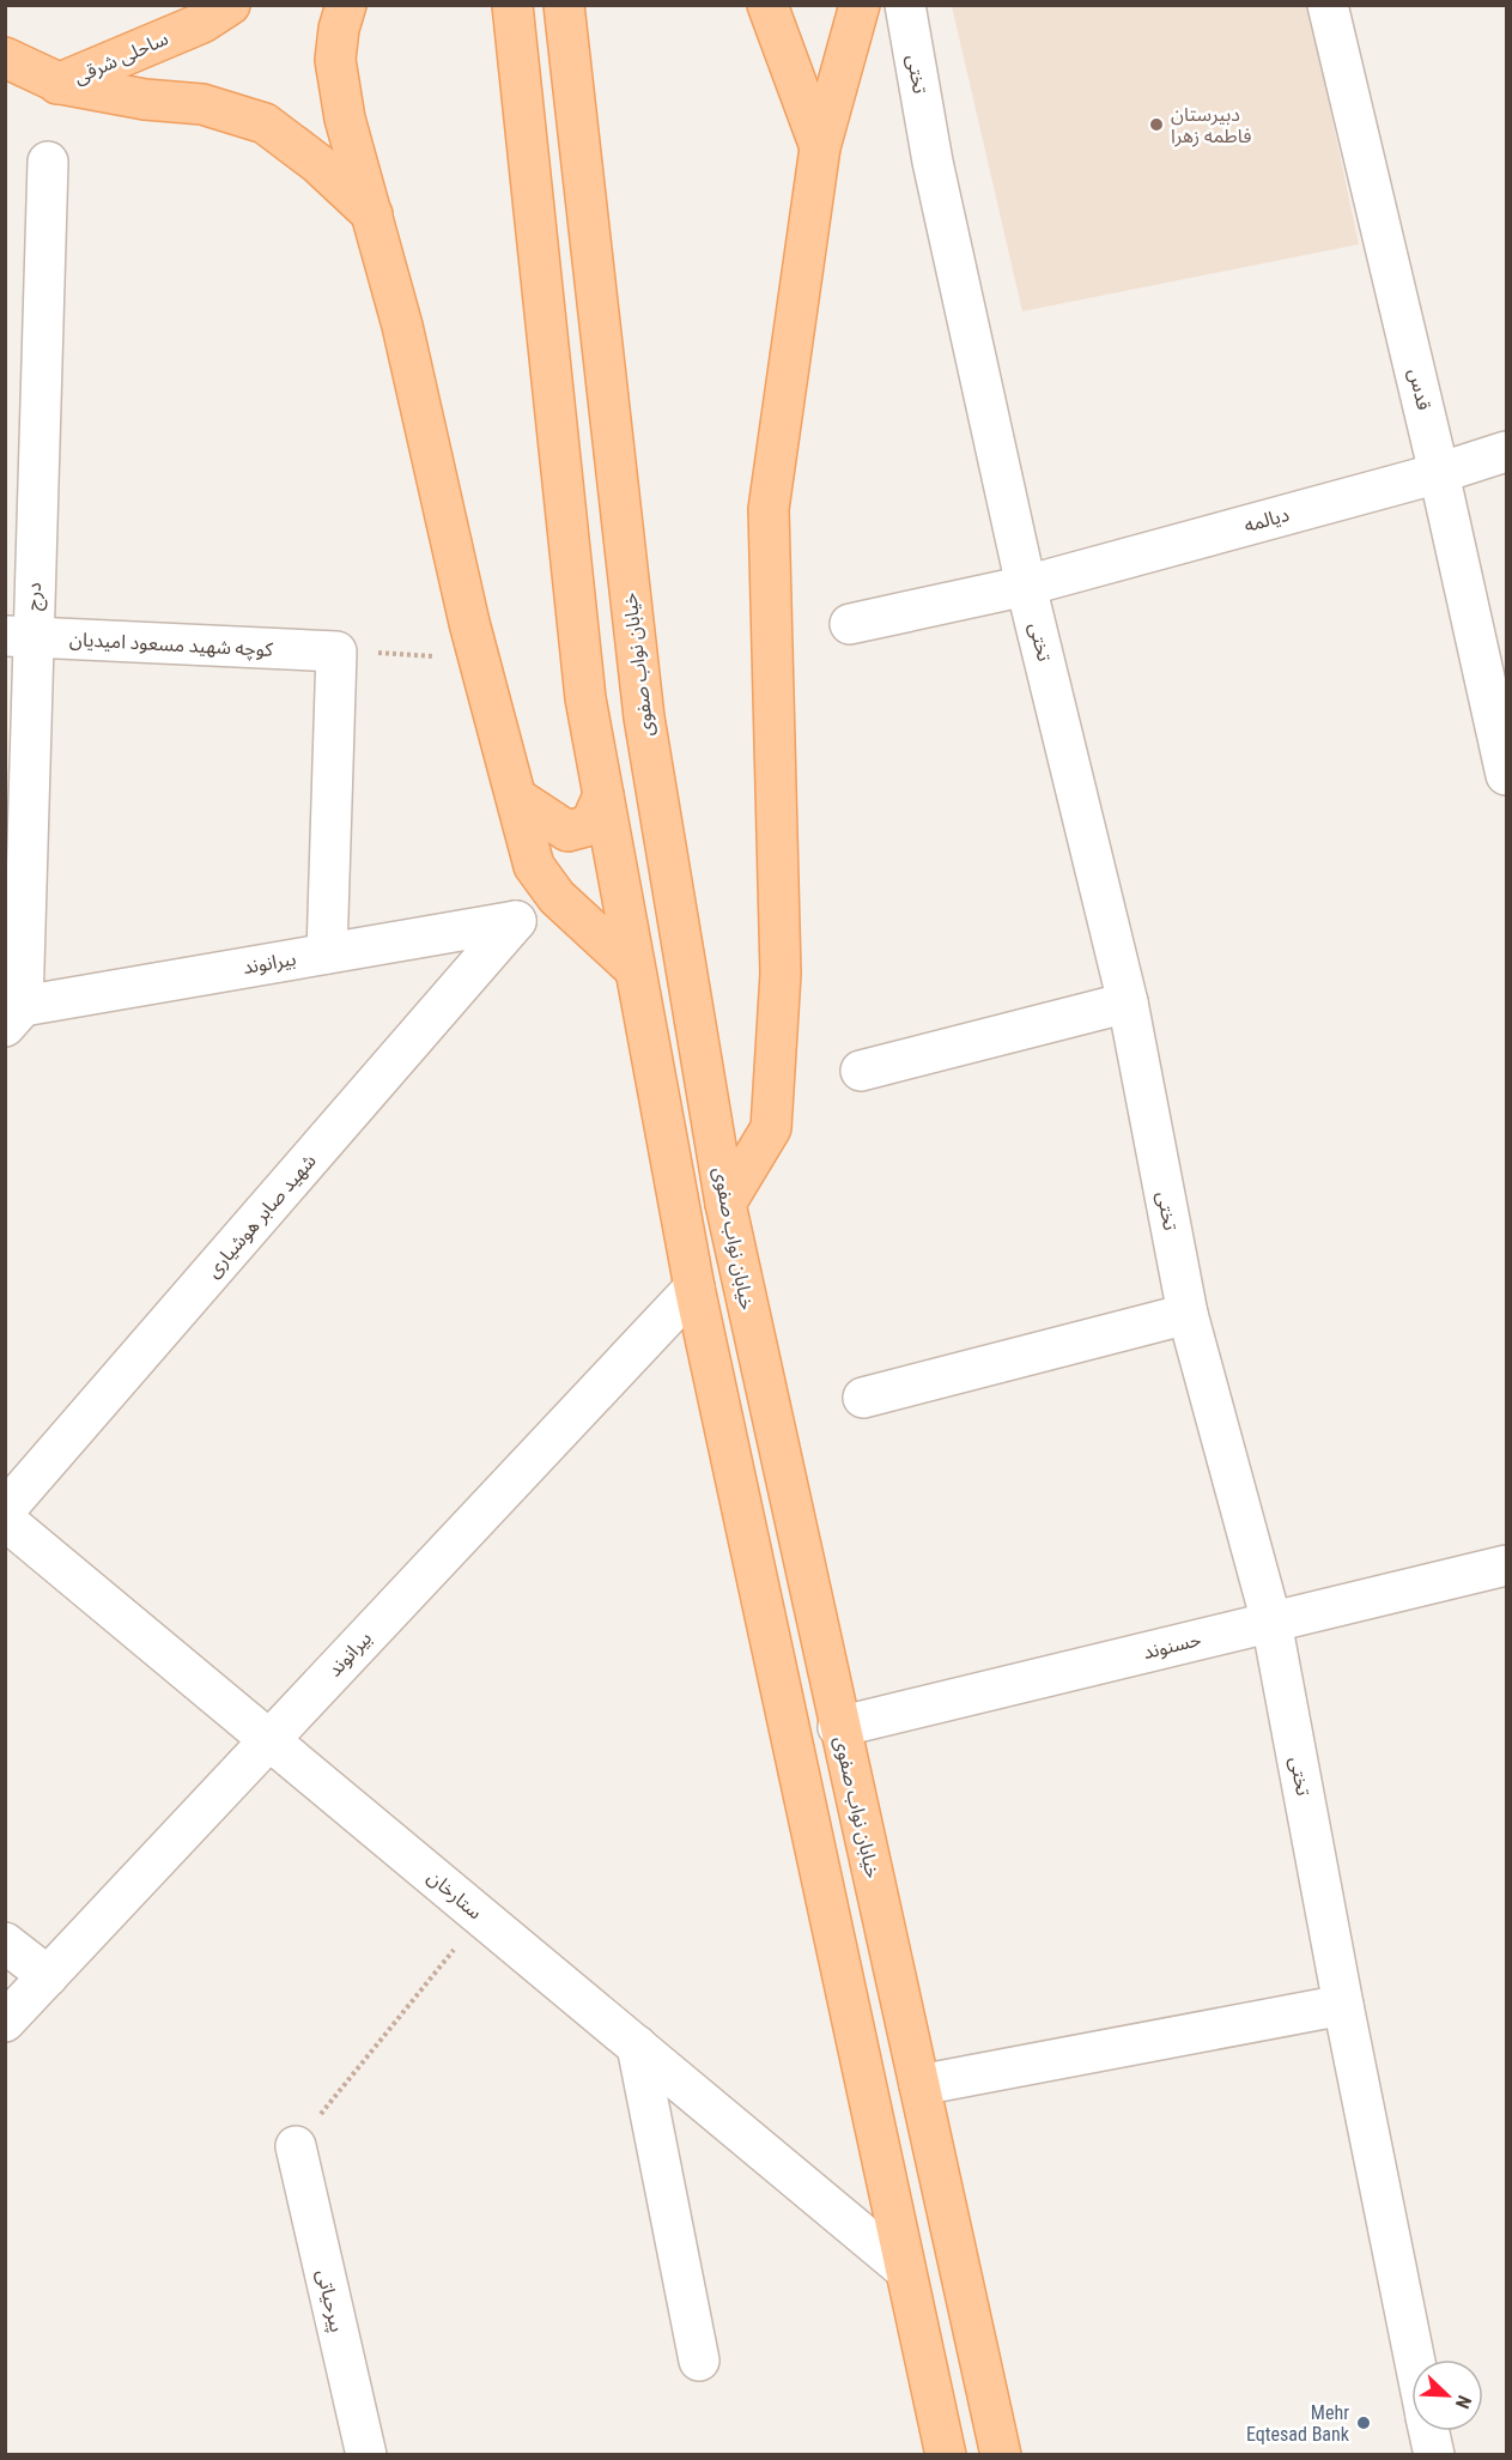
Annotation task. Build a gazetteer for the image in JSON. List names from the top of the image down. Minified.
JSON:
{"streets":{"main road":["ساحلی شرقی","خیابان نواب صفوی"],"street":["تختی","قدس","دیالمه","درج","کوچه شهید مسعود امیدیان","بیرانوند","شهید صابر هوشیاری","حسنوند","ستارخان","پیرحیاتی"]},"crossings":[["تختی","دیالمه"],["تختی","حسنوند"],["قدس","دیالمه"],["درج","کوچه شهید مسعود امیدیان"],["درج","بیرانوند"],["خیابان نواب صفوی","حسنوند"],["بیرانوند","شهید صابر هوشیاری"],["بیرانوند","ستارخان"]],"places":["دبیرستان فاطمه زهرا","Mehr Eqtesad Bank"],"north":"bottom right"}
